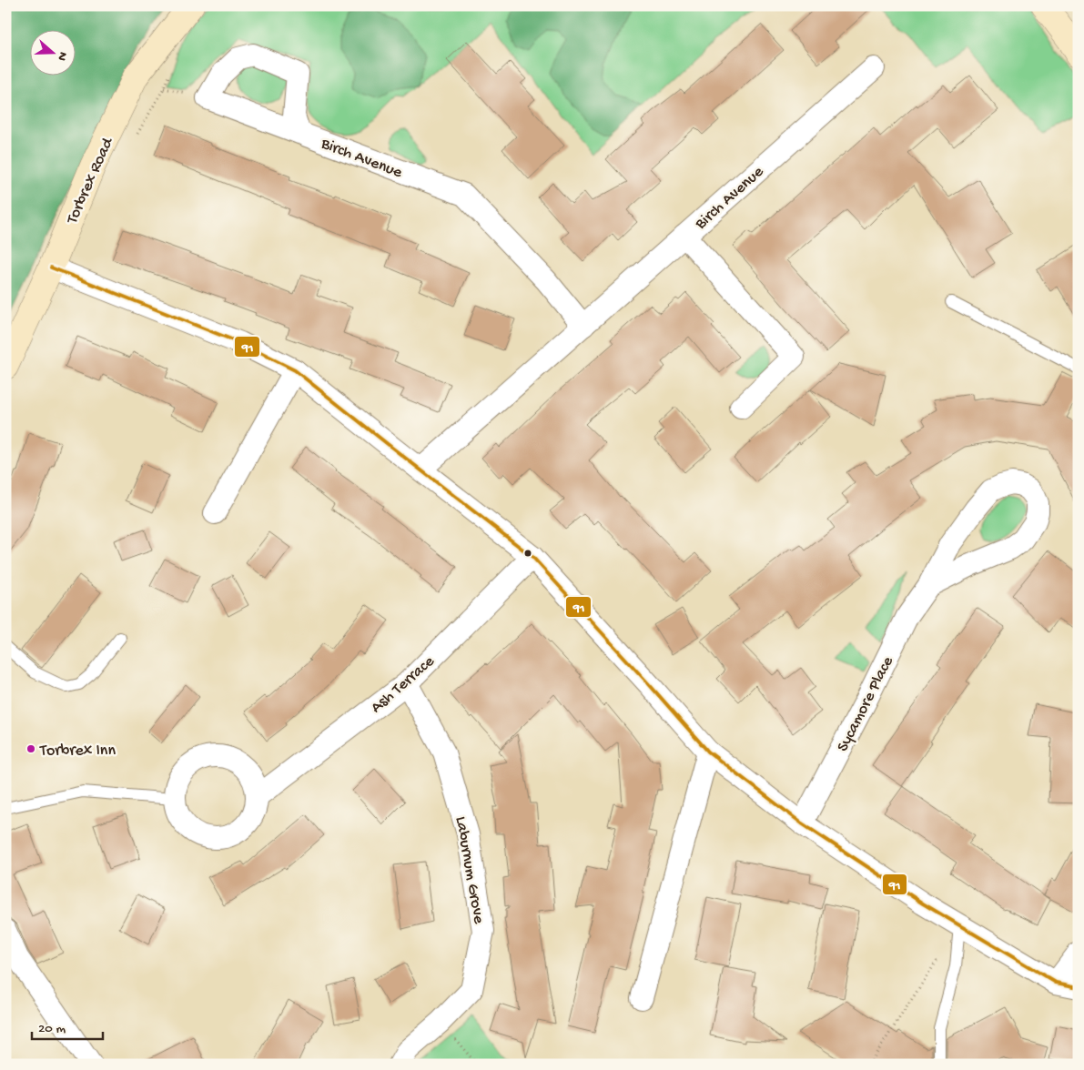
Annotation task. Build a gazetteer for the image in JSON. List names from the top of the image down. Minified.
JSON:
{"streets":{"street":["Birch Avenue","Torbrex Road","Ash Terrace","Sycamore Place","Laburnum Grove"]},"crossings":[["Ash Terrace","Laburnum Grove"]],"places":["Torbrex Inn"],"lines":["transit line 91"],"scale_bar":"20 m","north":"right"}
